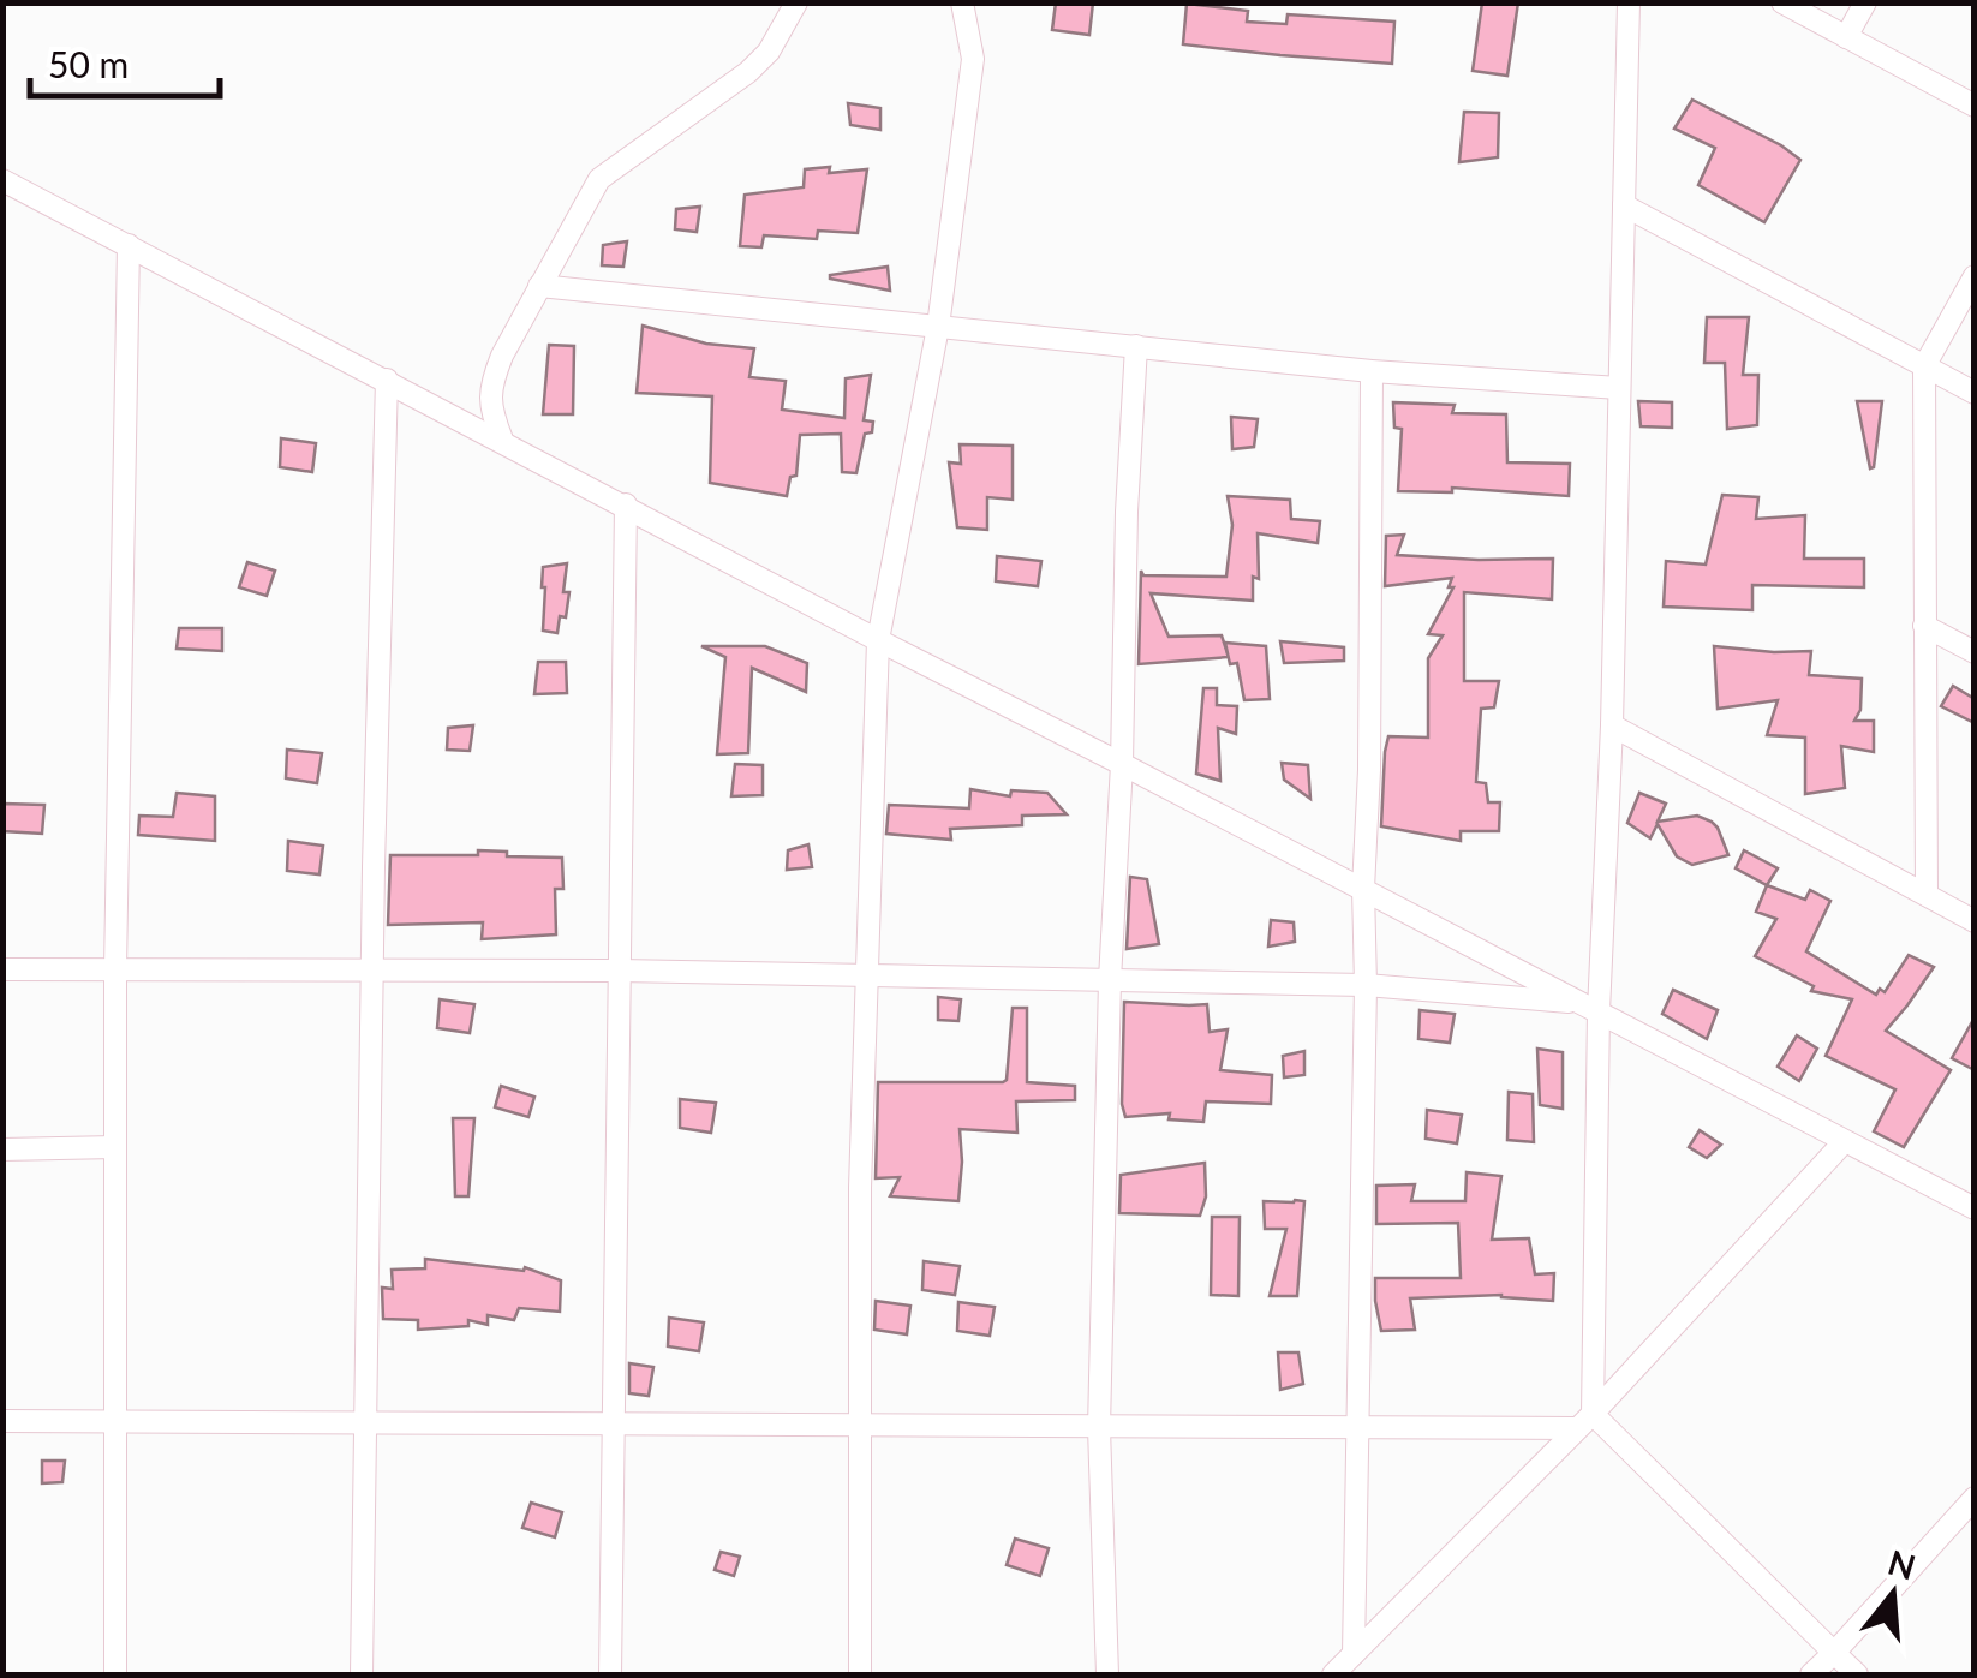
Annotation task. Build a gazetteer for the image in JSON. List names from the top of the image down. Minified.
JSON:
{"scale_bar":"50 m","north":"top"}
